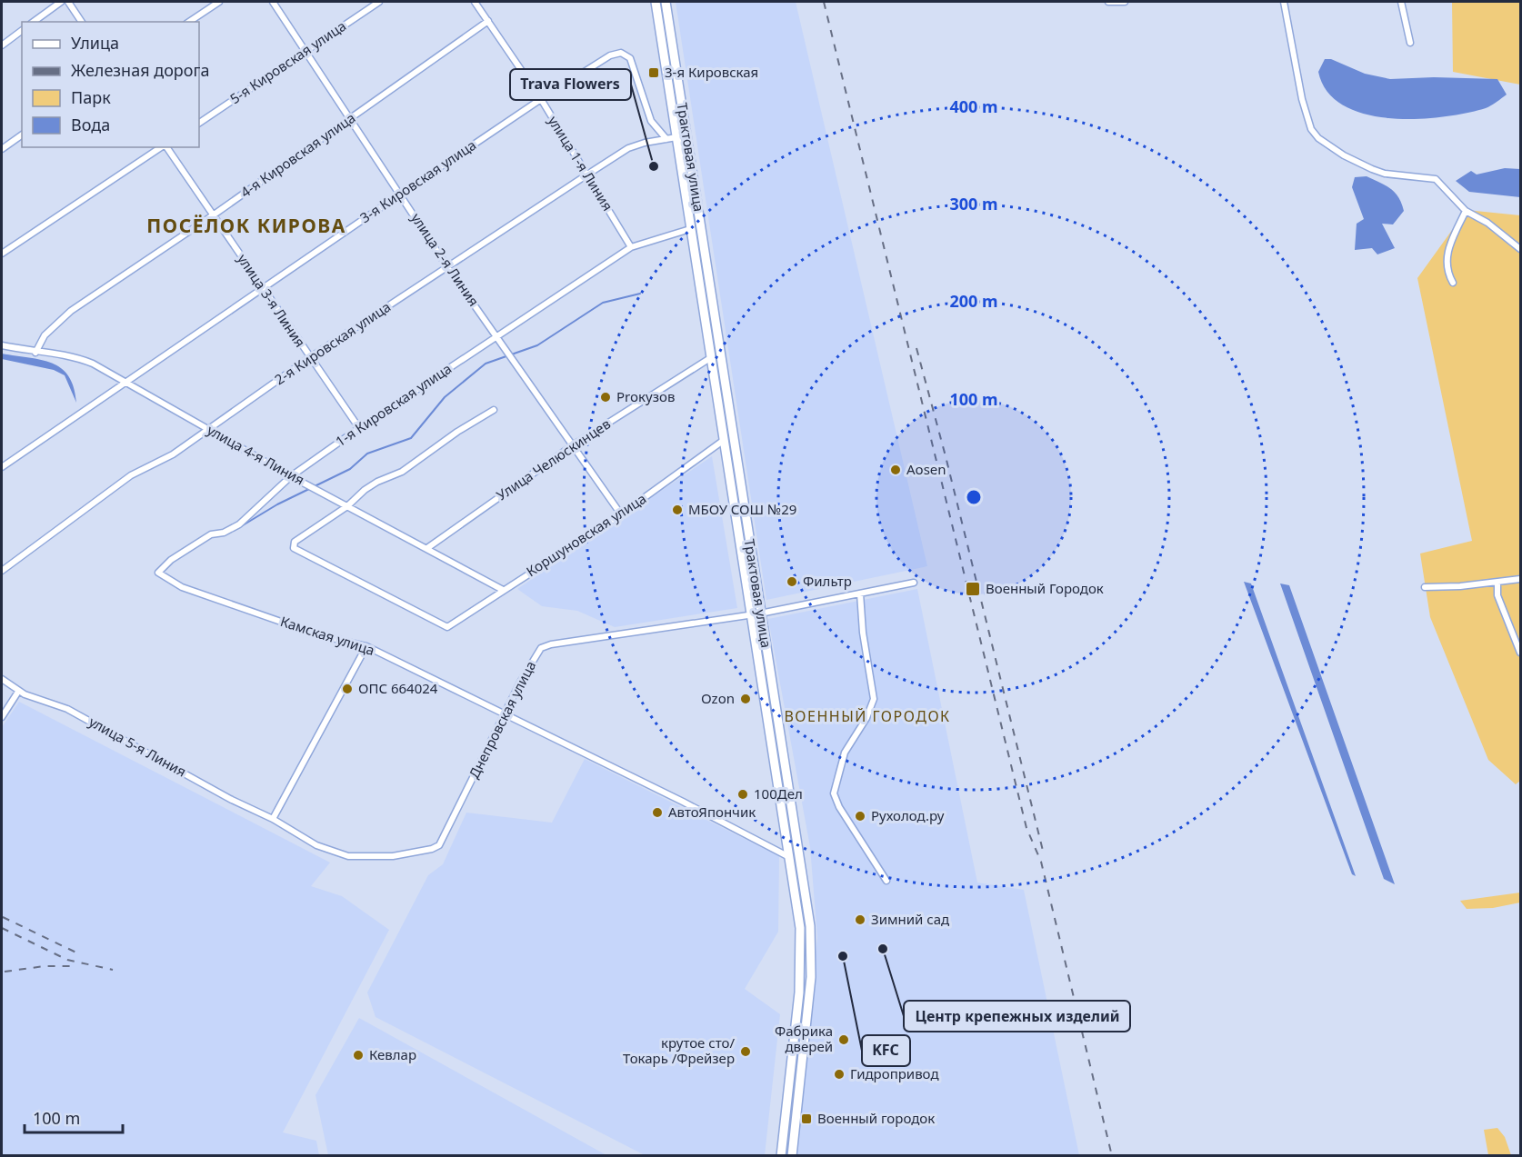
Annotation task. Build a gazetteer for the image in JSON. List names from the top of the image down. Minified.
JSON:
{"streets":{"main road":["Трактовая улица"],"street":["5-я Кировская улица","4-я Кировская улица","улица 1-я Линия","3-я Кировская улица","улица 2-я Линия","улица 3-я Линия","2-я Кировская улица","1-я Кировская улица","улица 4-я Линия","Улица Челюскинцев","Коршуновская улица","Камская улица","Днепровская улица","улица 5-я Линия"]},"crossings":[["5-я Кировская улица","улица 2-я Линия"],["4-я Кировская улица","улица 1-я Линия"],["4-я Кировская улица","улица 2-я Линия"],["4-я Кировская улица","улица 3-я Линия"],["4-я Кировская улица","улица 4-я Линия"],["Трактовая улица","2-я Кировская улица"],["Трактовая улица","Улица Челюскинцев"],["Трактовая улица","Коршуновская улица"],["Трактовая улица","Камская улица"],["Трактовая улица","Днепровская улица"],["улица 1-я Линия","3-я Кировская улица"],["улица 1-я Линия","2-я Кировская улица"],["улица 1-я Линия","1-я Кировская улица"],["3-я Кировская улица","улица 2-я Линия"],["3-я Кировская улица","улица 3-я Линия"],["3-я Кировская улица","2-я Кировская улица"],["3-я Кировская улица","улица 4-я Линия"],["улица 2-я Линия","2-я Кировская улица"],["улица 2-я Линия","1-я Кировская улица"],["улица 2-я Линия","Улица Челюскинцев"],["улица 2-я Линия","Коршуновская улица"],["улица 3-я Линия","2-я Кировская улица"],["улица 3-я Линия","1-я Кировская улица"],["2-я Кировская улица","улица 4-я Линия"],["1-я Кировская улица","улица 4-я Линия"],["1-я Кировская улица","Камская улица"],["улица 4-я Линия","Улица Челюскинцев"],["улица 4-я Линия","Коршуновская улица"],["улица 4-я Линия","Камская улица"],["Камская улица","Днепровская улица"],["Днепровская улица","улица 5-я Линия"]],"districts":["ПОСЁЛОК КИРОВА","ВОЕННЫЙ ГОРОДОК"],"places":{"transit":["3-я Кировская","Военный Городок","Военный городок"],"other":["Trava Flowers","Proкузов","Aosen","МБОУ СОШ №29","Фильтр","ОПС 664024","Ozon","100Дел","АвтоЯпончик","Рухолод.ру","Зимний сад","Центр крепежных изделий","KFC","Фабрика дверей","крутое сто/ Токарь /Фрейзер","Кевлар","Гидропривод"]},"legend":["Улица","Железная дорога","Парк","Вода"],"scale_bar":"100 m","rings":["400 m","300 m","200 m","100 m"]}
